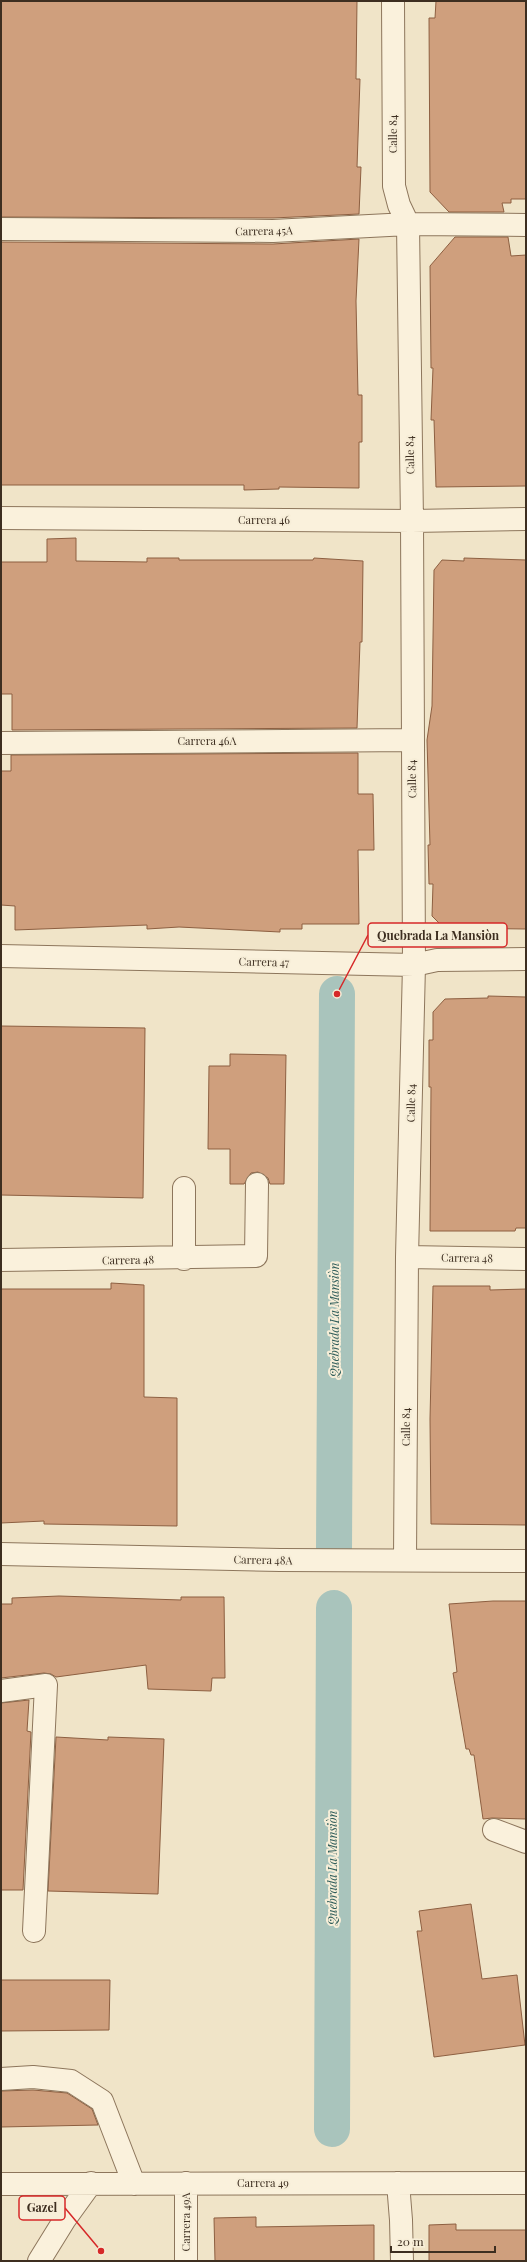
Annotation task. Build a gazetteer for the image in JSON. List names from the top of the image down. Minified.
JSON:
{"streets":{"street":["Calle 84","Carrera 45A","Carrera 46","Carrera 46A","Carrera 47","Carrera 48","Carrera 48A","Carrera 49","Carrera 49A"]},"crossings":[["Calle 84","Carrera 45A"],["Calle 84","Carrera 46"],["Calle 84","Carrera 46A"],["Calle 84","Carrera 47"],["Calle 84","Carrera 48"],["Calle 84","Carrera 48A"],["Carrera 49","Carrera 49A"]],"water":["Quebrada La Mansiòn"],"places":["Quebrada La Mansiòn","Gazel"],"scale_bar":"20 m"}
